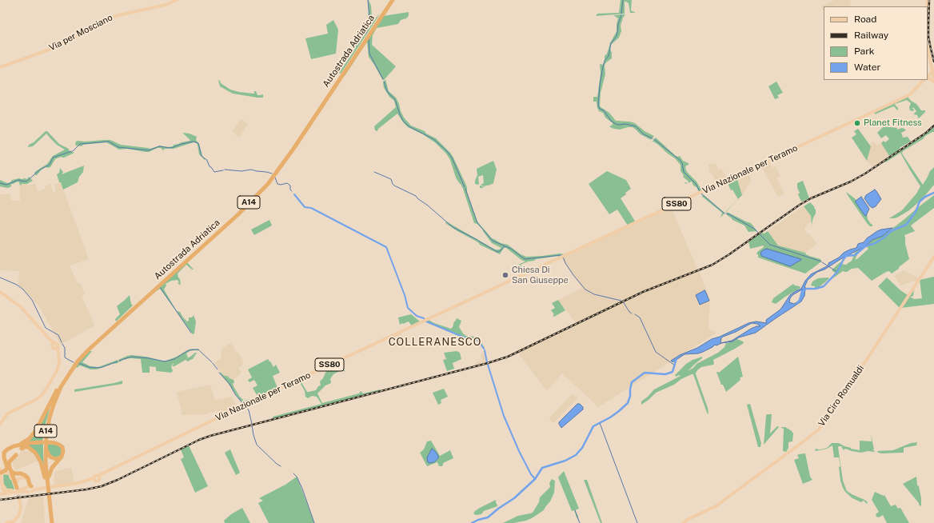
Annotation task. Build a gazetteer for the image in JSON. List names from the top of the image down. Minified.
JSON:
{"streets":{"highway":["Autostrada Adriatica","A14"],"main road":["Via per Mosciano","Via Nazionale per Teramo","SS80","Via Ciro Romualdi"]},"crossings":[["Autostrada Adriatica","Via Nazionale per Teramo"],["Autostrada Adriatica","SS80"],["Via Nazionale per Teramo","SS80"]],"districts":["COLLERANESCO"],"places":["Planet Fitness","Chiesa Di San Giuseppe"],"legend":["Road","Railway","Park","Water"]}
